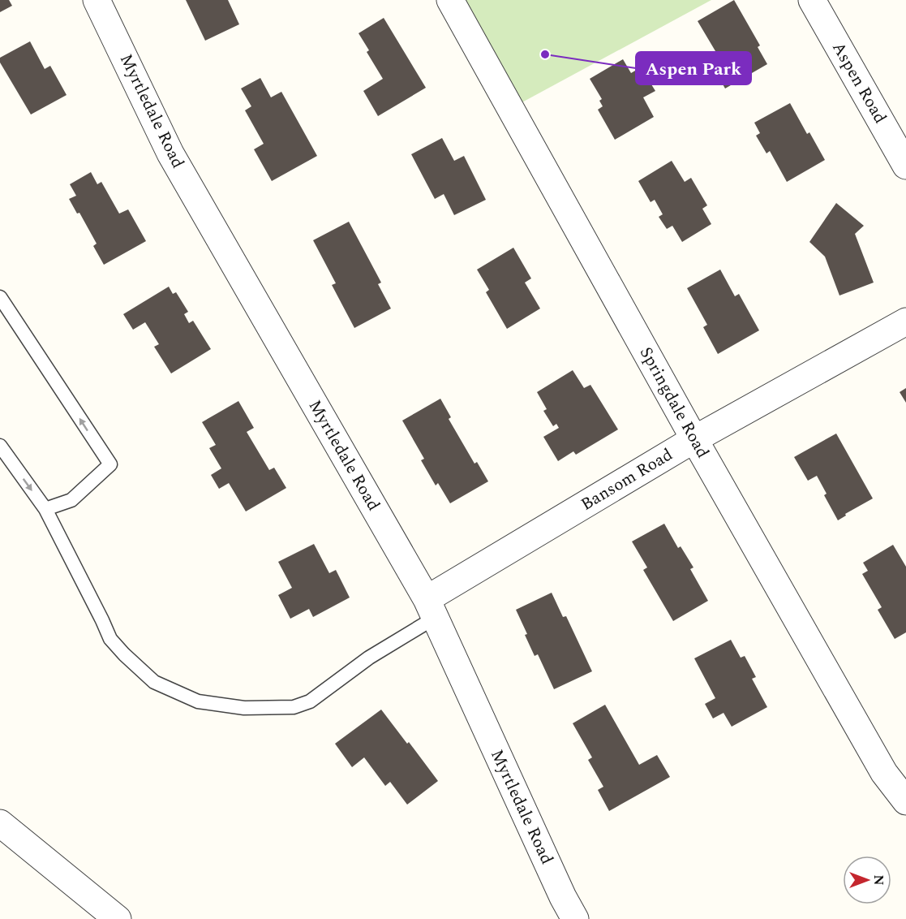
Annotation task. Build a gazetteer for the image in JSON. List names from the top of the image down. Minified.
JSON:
{"streets":{"street":["Aspen Road","Myrtledale Road","Springdale Road","Bansom Road"]},"crossings":[["Myrtledale Road","Bansom Road"],["Springdale Road","Bansom Road"]],"places":["Aspen Park"],"north":"right"}
